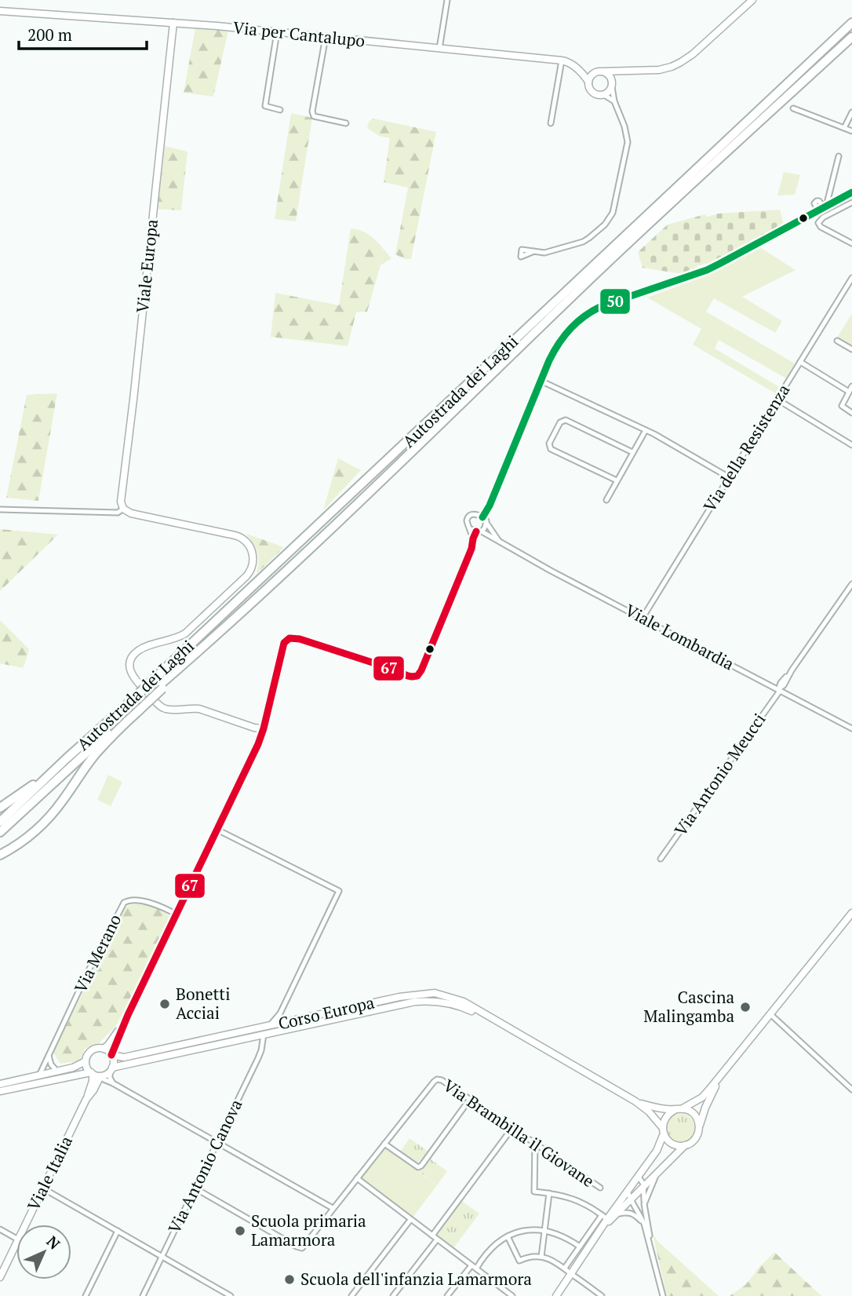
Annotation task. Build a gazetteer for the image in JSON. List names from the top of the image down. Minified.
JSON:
{"streets":{"highway":["Autostrada dei Laghi"],"street":["Via per Cantalupo","Viale Europa","Via della Resistenza","Viale Lombardia","Via Antonio Meucci","Via Merano","Corso Europa","Via Brambilla il Giovane","Via Antonio Canova","Viale Italia"]},"crossings":[["Via per Cantalupo","Viale Europa"],["Via della Resistenza","Viale Lombardia"],["Viale Lombardia","Via Antonio Meucci"],["Corso Europa","Via Antonio Canova"],["Corso Europa","Viale Italia"]],"places":["Bonetti Acciai","Cascina Malingamba","Scuola primaria Lamarmora","Scuola dell'infanzia Lamarmora"],"lines":["transit line 50","transit line 67"],"scale_bar":"200 m","north":"top right"}
